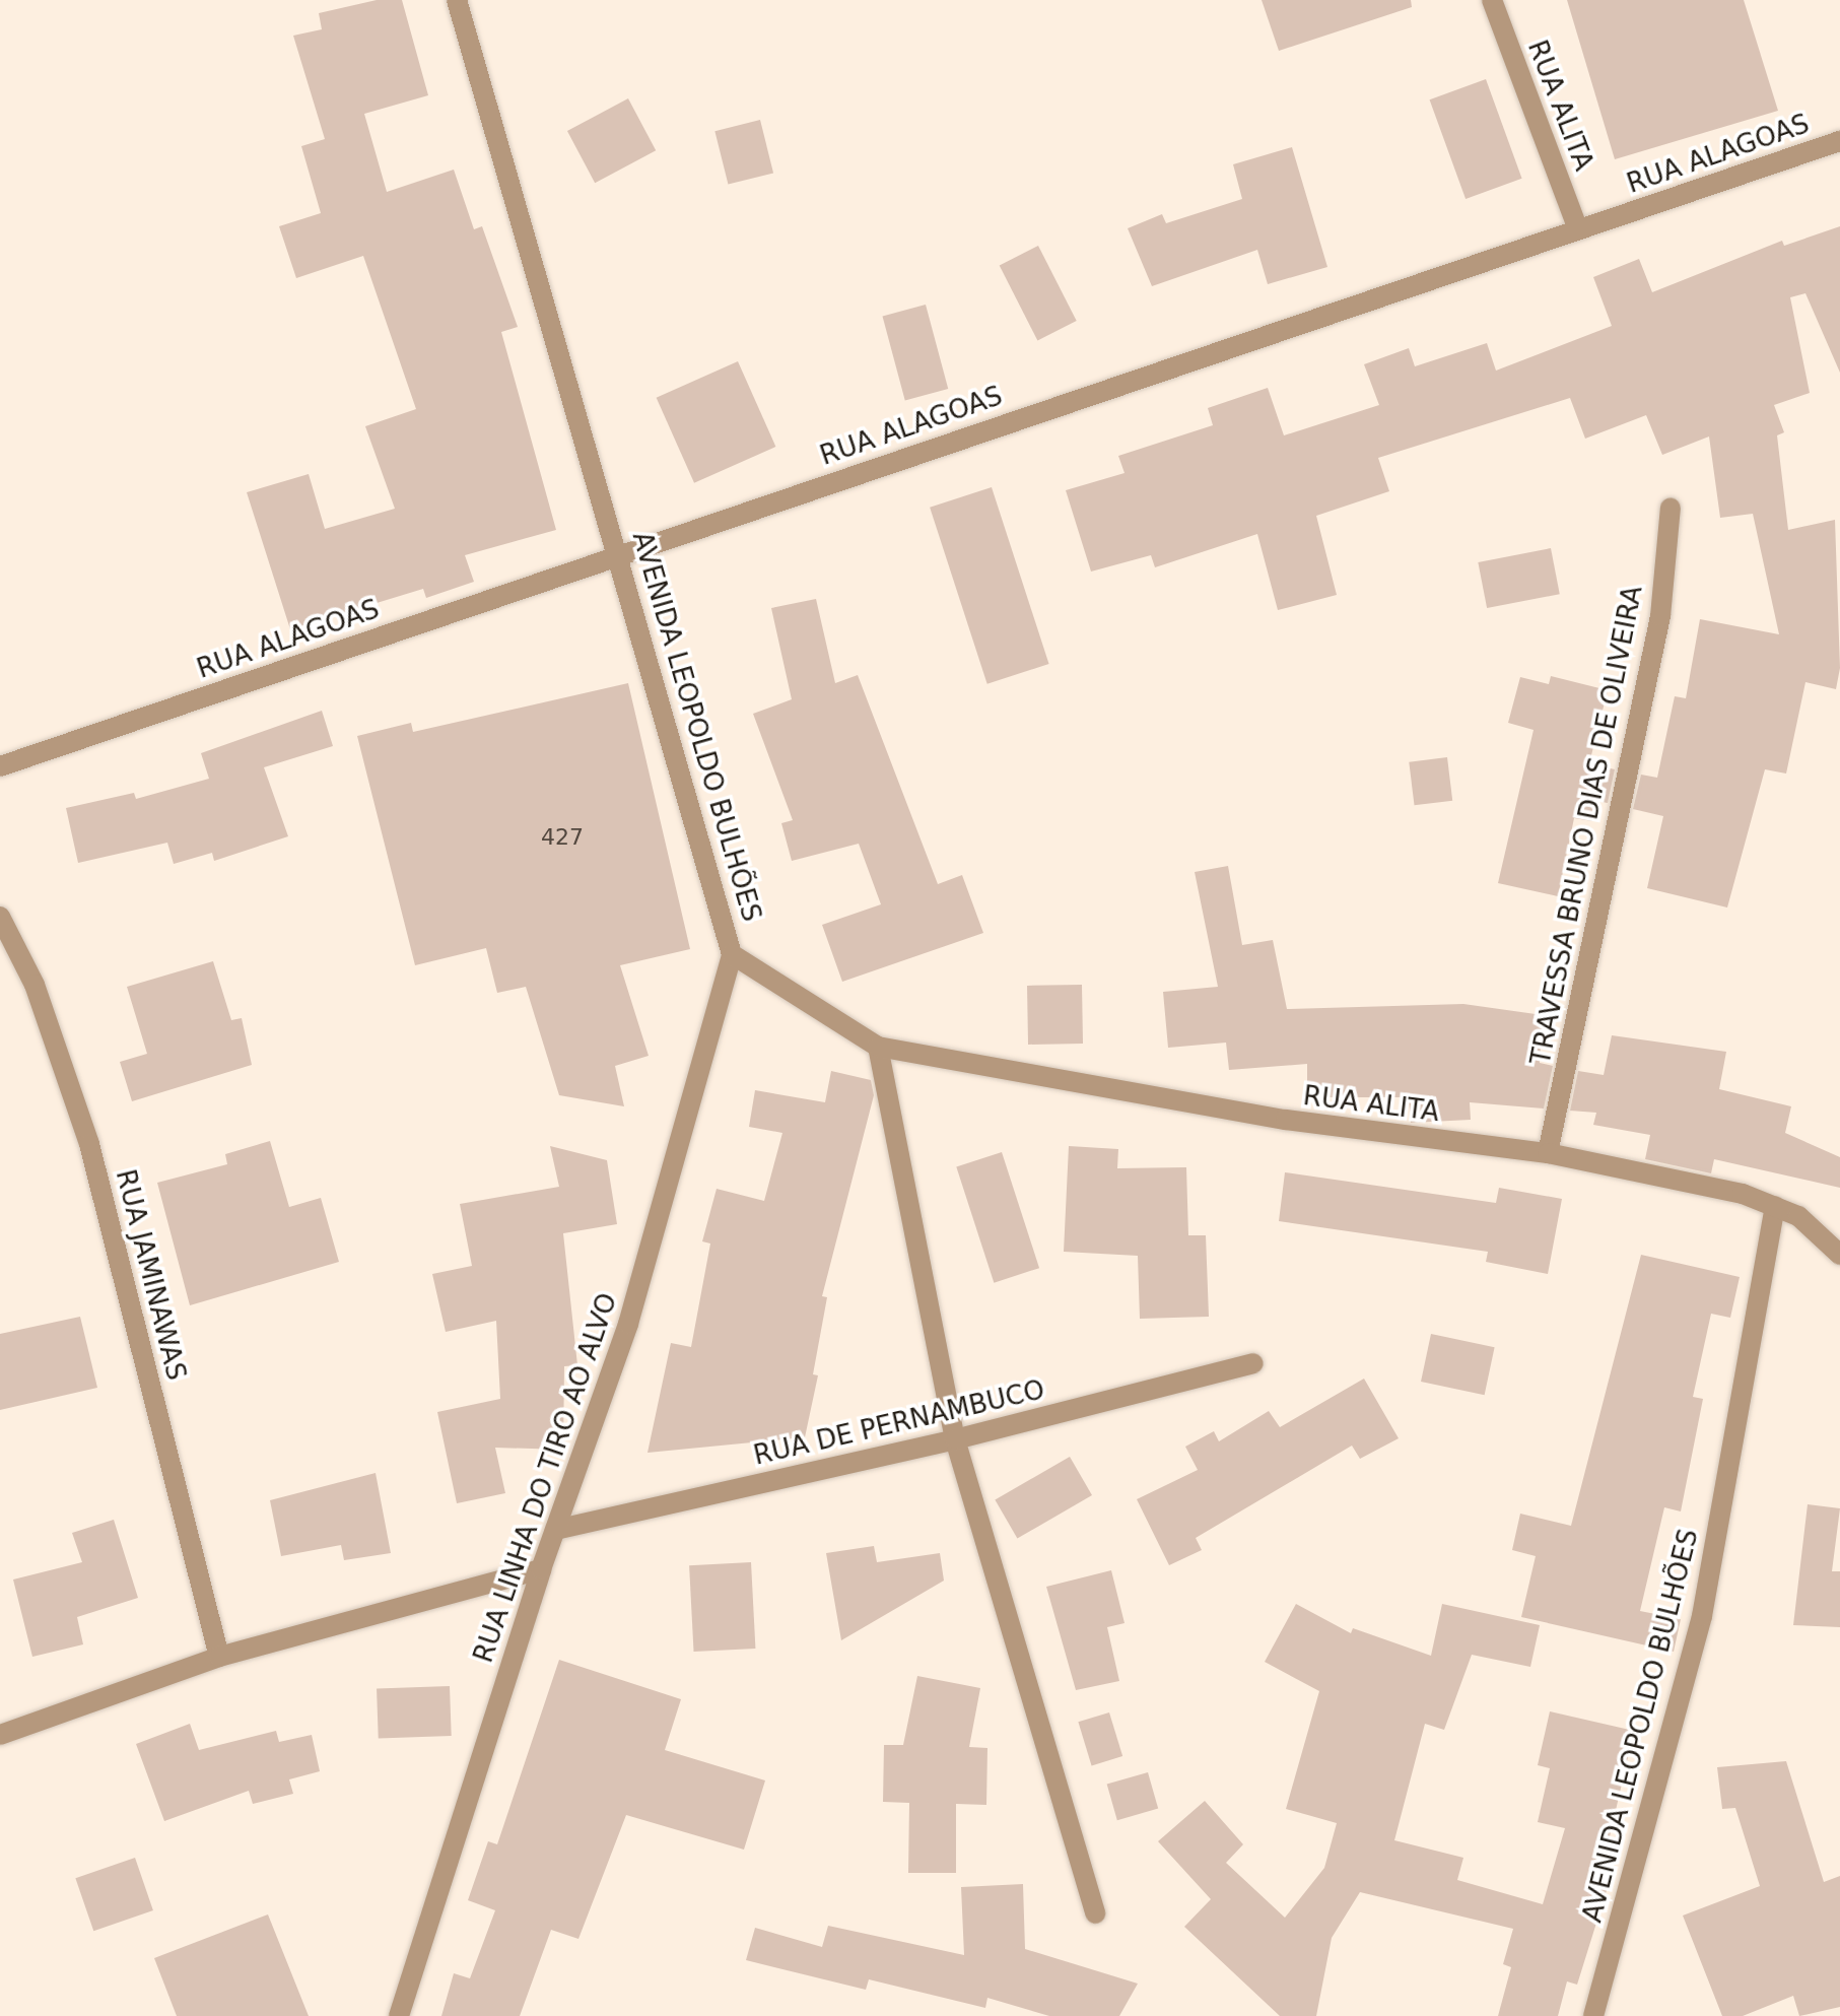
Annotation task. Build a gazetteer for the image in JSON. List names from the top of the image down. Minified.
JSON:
{"streets":{"street":["RUA ALITA","RUA ALAGOAS","AVENIDA LEOPOLDO BULHÕES","TRAVESSA BRUNO DIAS DE OLIVEIRA","RUA JAMINAWAS","RUA DE PERNAMBUCO","RUA LINHA DO TIRO AO ALVO"]},"crossings":[["RUA ALITA","RUA ALAGOAS"],["RUA ALITA","AVENIDA LEOPOLDO BULHÕES"],["RUA ALITA","TRAVESSA BRUNO DIAS DE OLIVEIRA"],["RUA ALAGOAS","AVENIDA LEOPOLDO BULHÕES"],["AVENIDA LEOPOLDO BULHÕES","RUA LINHA DO TIRO AO ALVO"],["RUA DE PERNAMBUCO","RUA LINHA DO TIRO AO ALVO"]],"house_numbers":["427"]}
